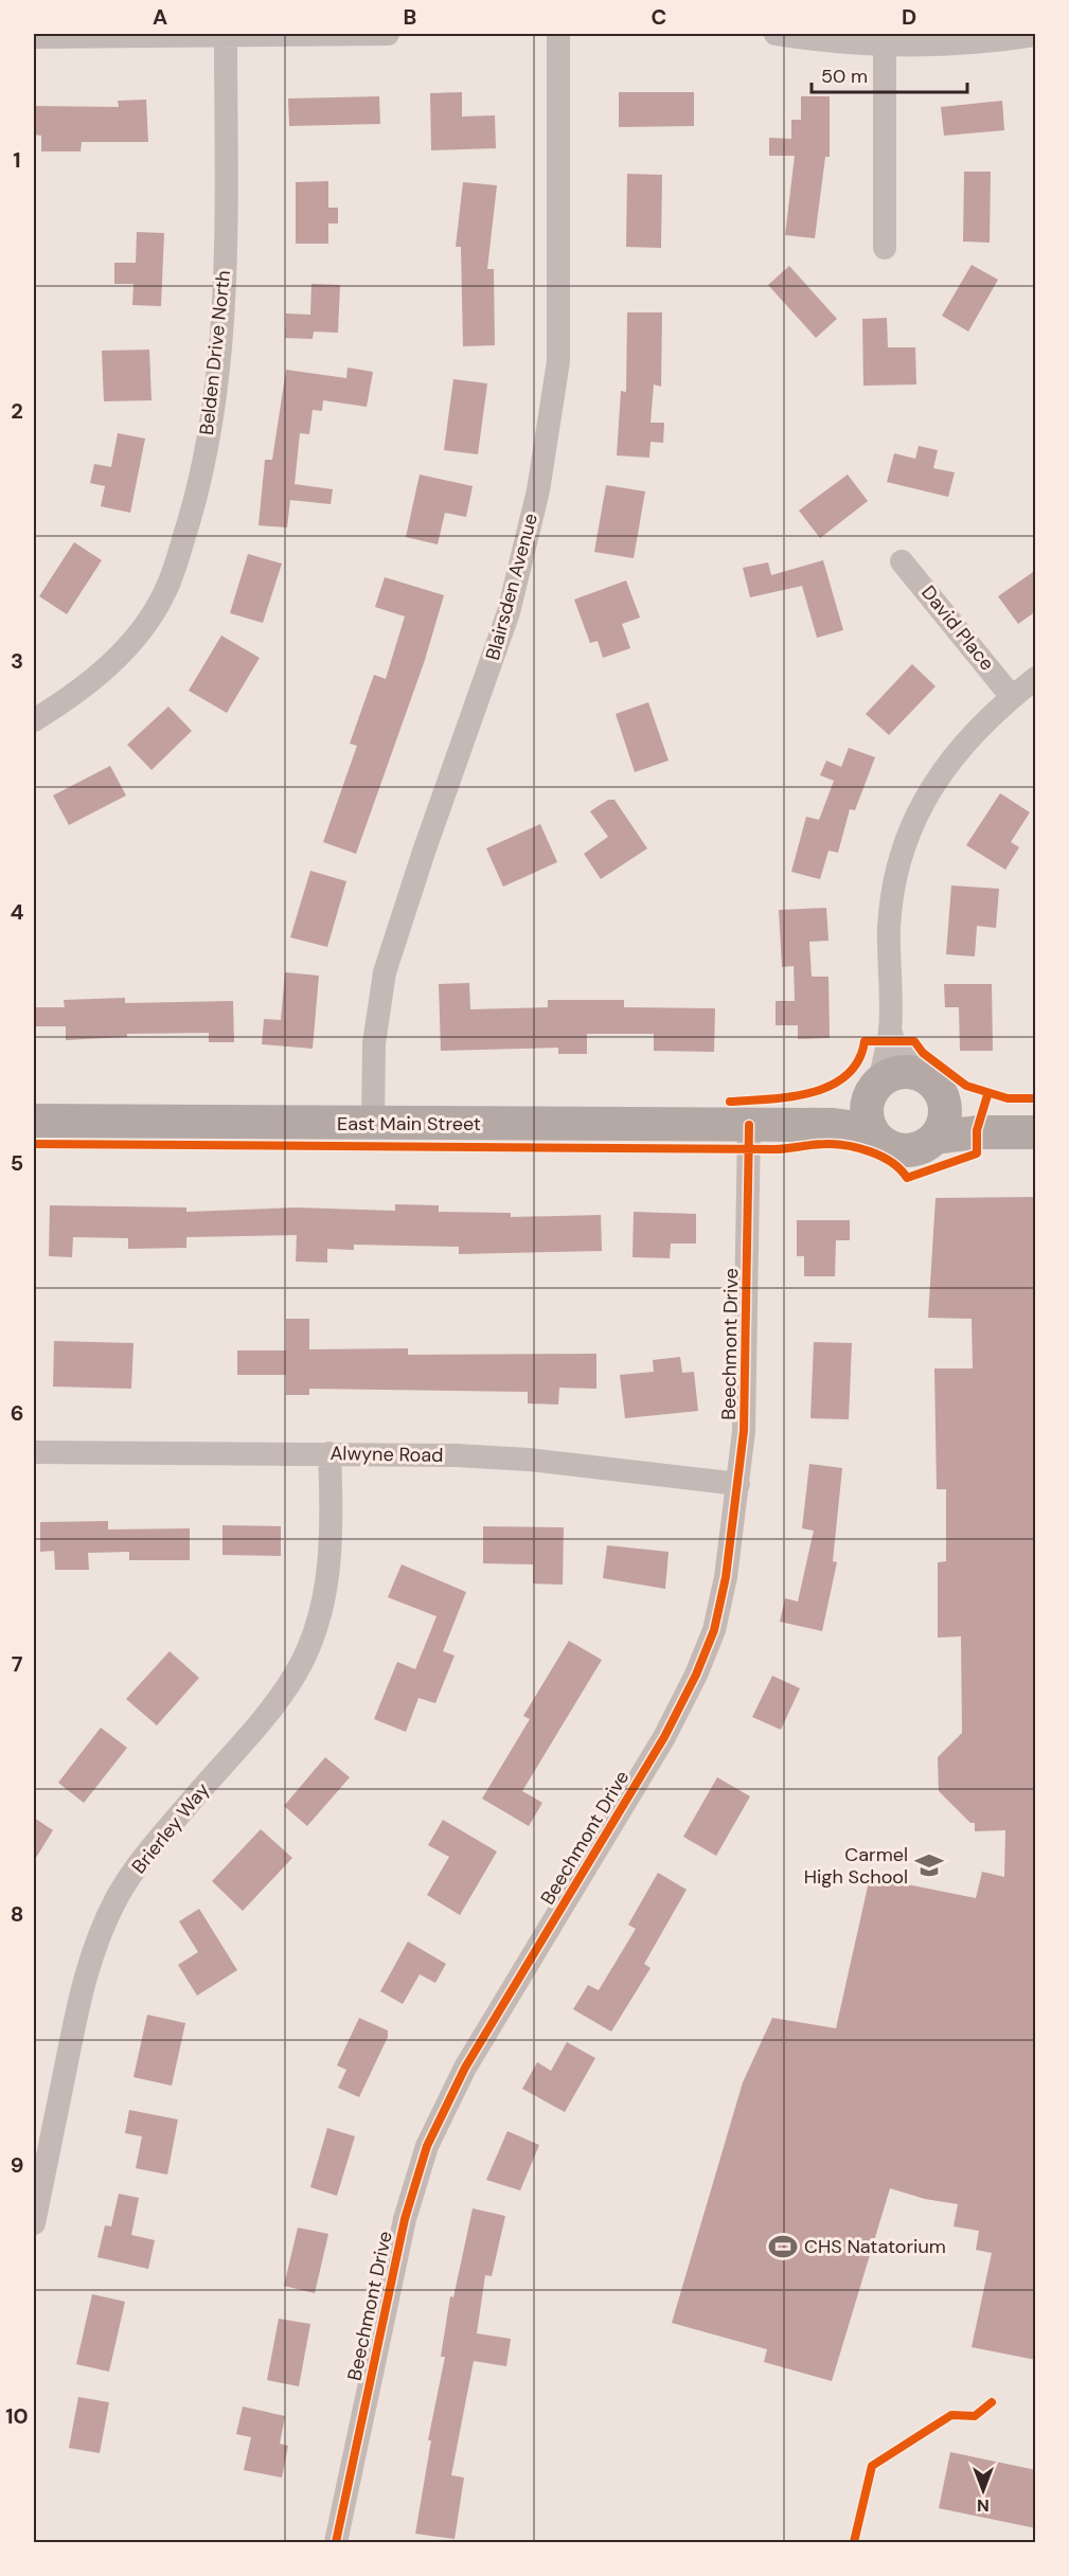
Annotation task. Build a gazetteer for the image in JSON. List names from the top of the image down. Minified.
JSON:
{"streets":{"main road":["East Main Street"],"street":["Belden Drive North","Blairsden Avenue","David Place","Beechmont Drive","Alwyne Road","Brierley Way"]},"crossings":[["Blairsden Avenue","East Main Street"],["East Main Street","Beechmont Drive"],["Beechmont Drive","Alwyne Road"],["Alwyne Road","Brierley Way"]],"places":{"school or university":["Carmel High School"],"sports":["CHS Natatorium"]},"scale_bar":"50 m","north":"bottom","grid":{"columns":["A","B","C","D"],"rows":["1","2","3","4","5","6","7","8","9","10"]}}
